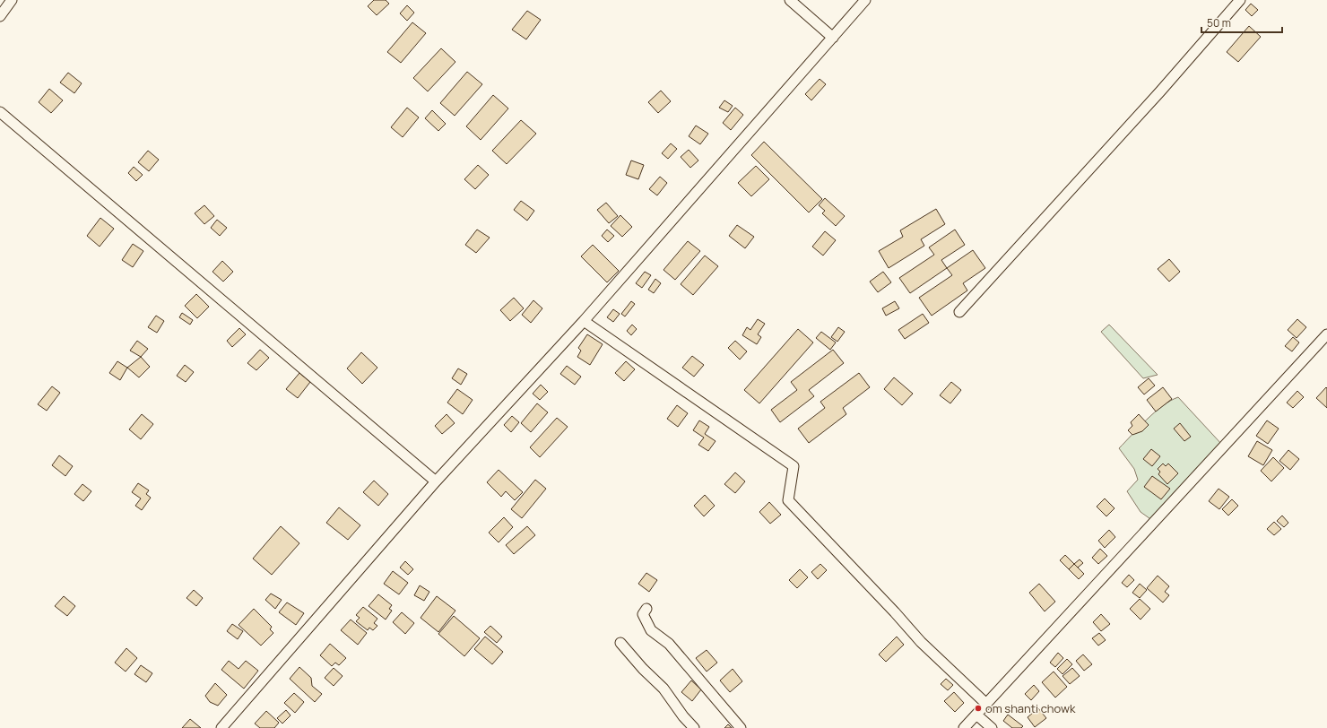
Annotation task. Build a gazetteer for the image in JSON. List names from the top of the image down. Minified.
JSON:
{"places":["om shanti chowk"],"scale_bar":"50 m"}
